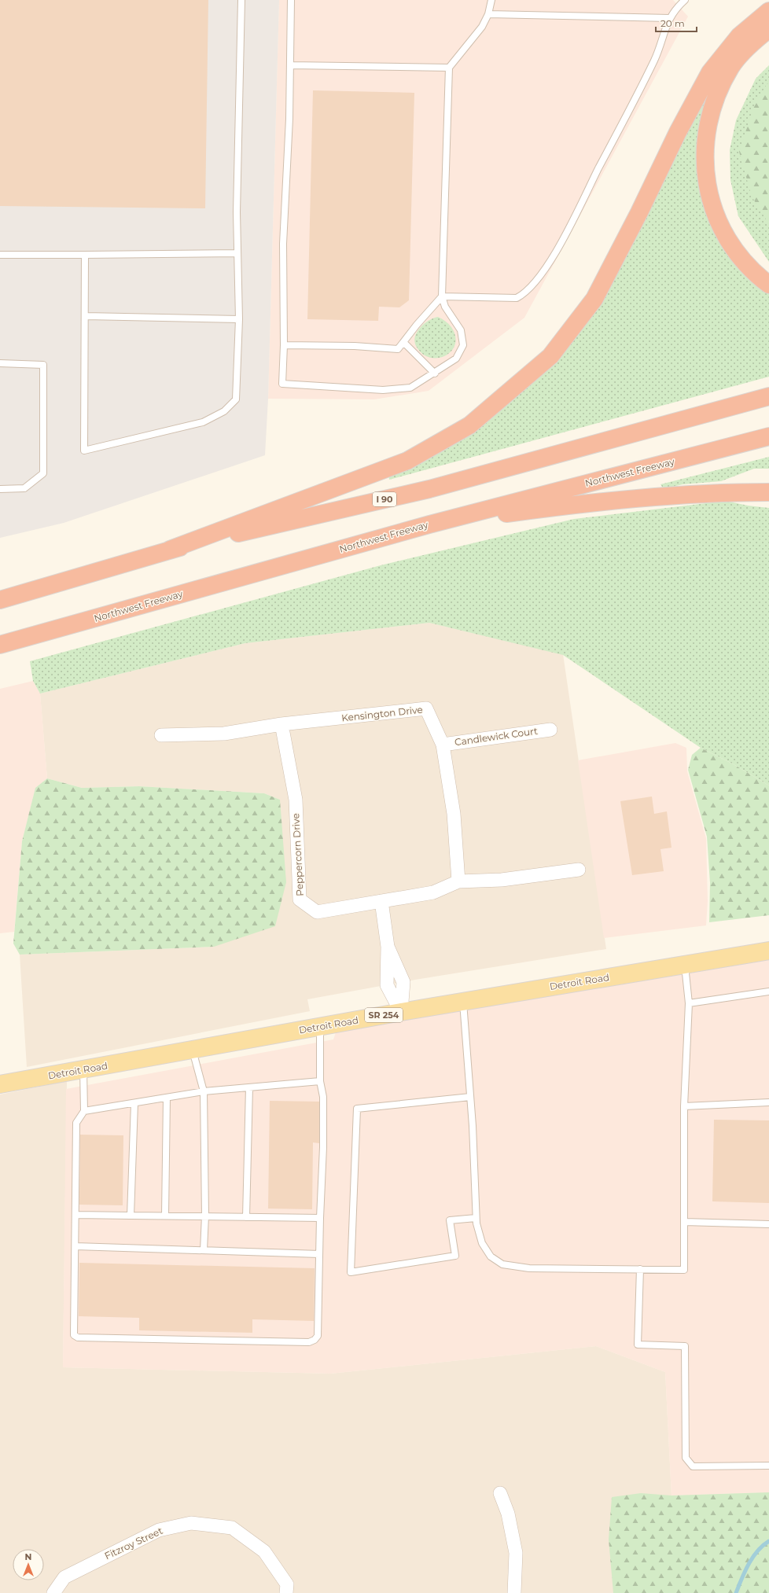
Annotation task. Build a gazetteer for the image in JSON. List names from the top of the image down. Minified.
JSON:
{"streets":{"highway":["Northwest Freeway","I 90"],"main road":["Detroit Road","SR 254"],"street":["Kensington Drive","Candlewick Court","Peppercorn Drive","Fitzroy Street"]},"crossings":[["Kensington Drive","Candlewick Court"],["Kensington Drive","Peppercorn Drive"]],"scale_bar":"20 m","north":"top"}
